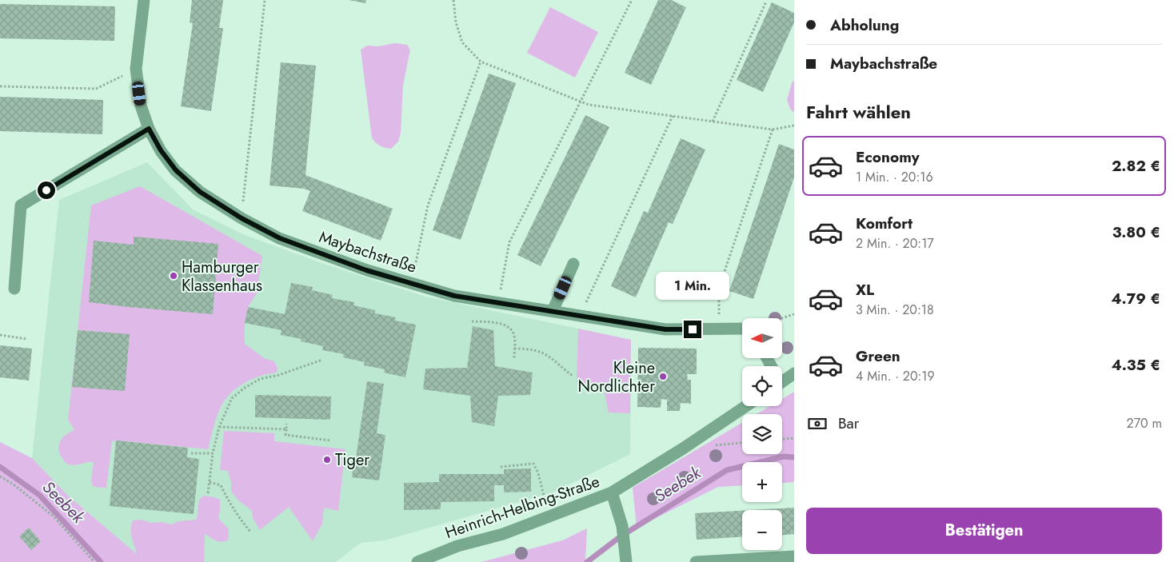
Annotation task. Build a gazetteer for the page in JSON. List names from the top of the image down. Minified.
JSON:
{"streets":{"street":["Maybachstraße","Heinrich-Helbing-Straße"]},"water":["Seebek"],"places":["Hamburger Klassenhaus","Kleine Nordlichter","Tiger"],"north":"left","page":{"banner":["Abholung","Maybachstraße"],"heading":"Fahrt wählen","list":[{"name":"Economy","note":"1 Min. · 20:16","value":"2.82 €"},{"name":"Komfort","note":"2 Min. · 20:17","value":"3.80 €"},{"name":"XL","note":"3 Min. · 20:18","value":"4.79 €"},{"name":"Green","note":"4 Min. · 20:19","value":"4.35 €"}],"bubble":"1 Min.","map_buttons":["+","−"],"pay":["Bar","270 m"],"buttons":"Bestätigen"}}
